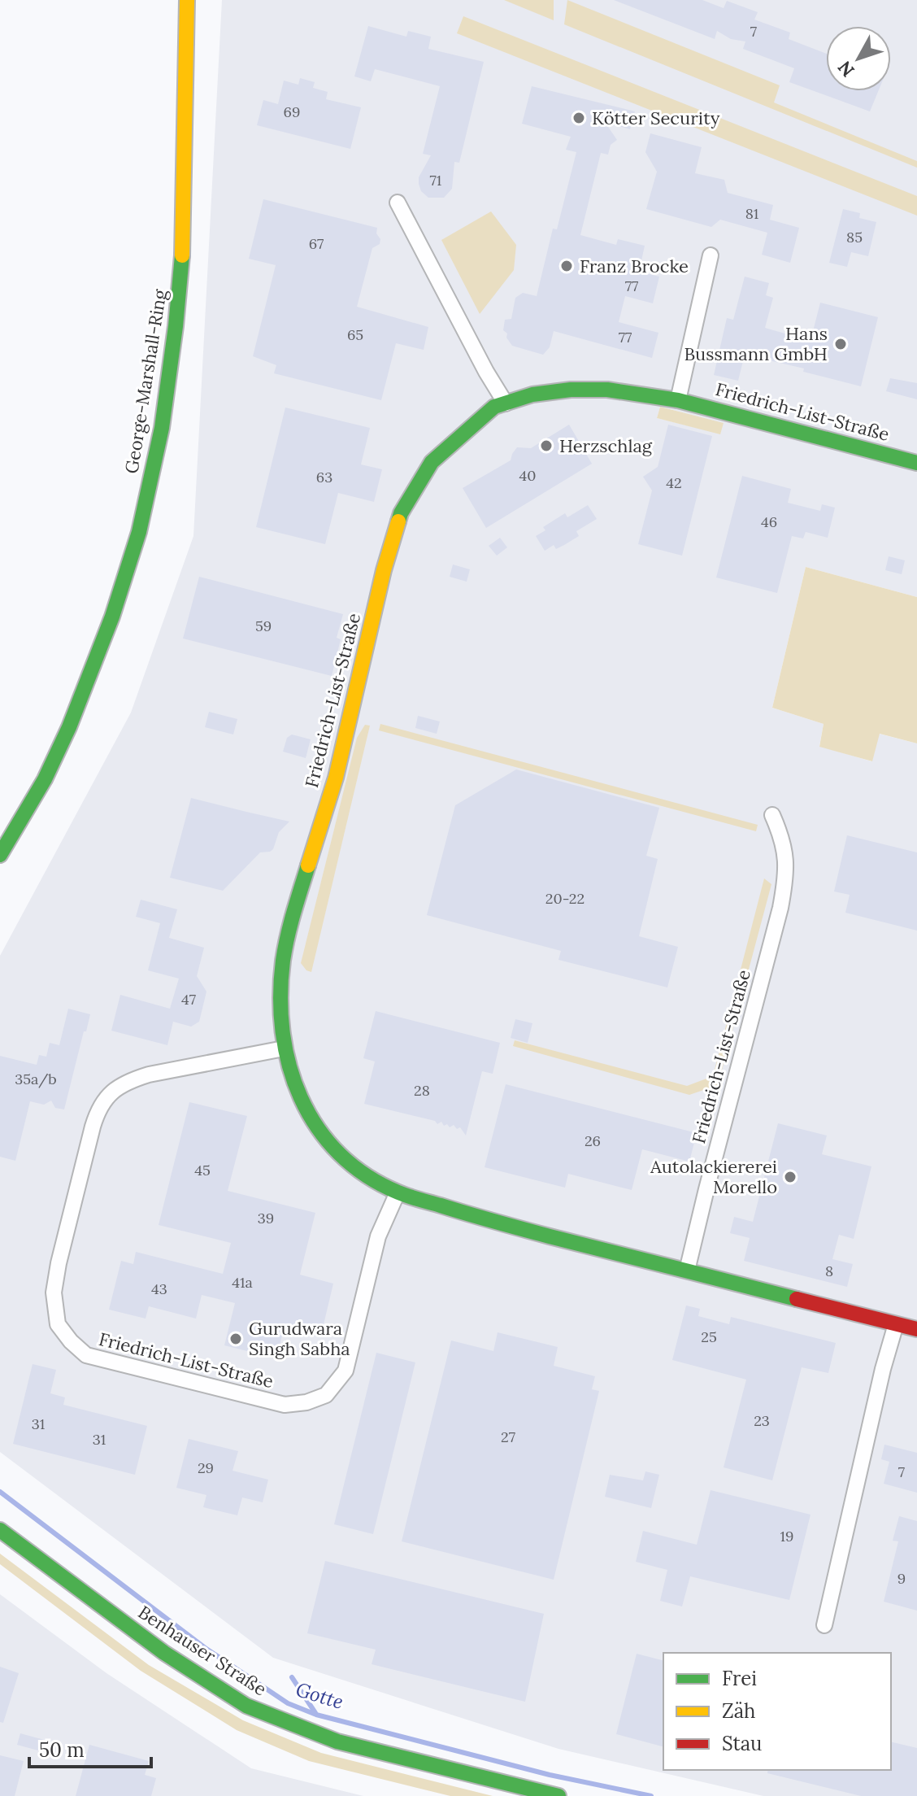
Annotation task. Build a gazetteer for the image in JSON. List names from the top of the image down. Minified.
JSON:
{"streets":{"street":["George-Marshall-Ring","Friedrich-List-Straße","Benhauser Straße"]},"water":["Gotte"],"places":["Kötter Security","Franz Brocke","Hans Bussmann GmbH","Herzschlag","Autolackiererei Morello","Gurudwara Singh Sabha"],"house_numbers":["7","69","71","81","85","67","77","65","77","40","63","42","46","59","20-22","47","35a/b","28","26","45","39","8","41a","43","25","23","31","27","31","29","7","19","9"],"legend":["Frei","Zäh","Stau"],"scale_bar":"50 m","north":"bottom left"}
